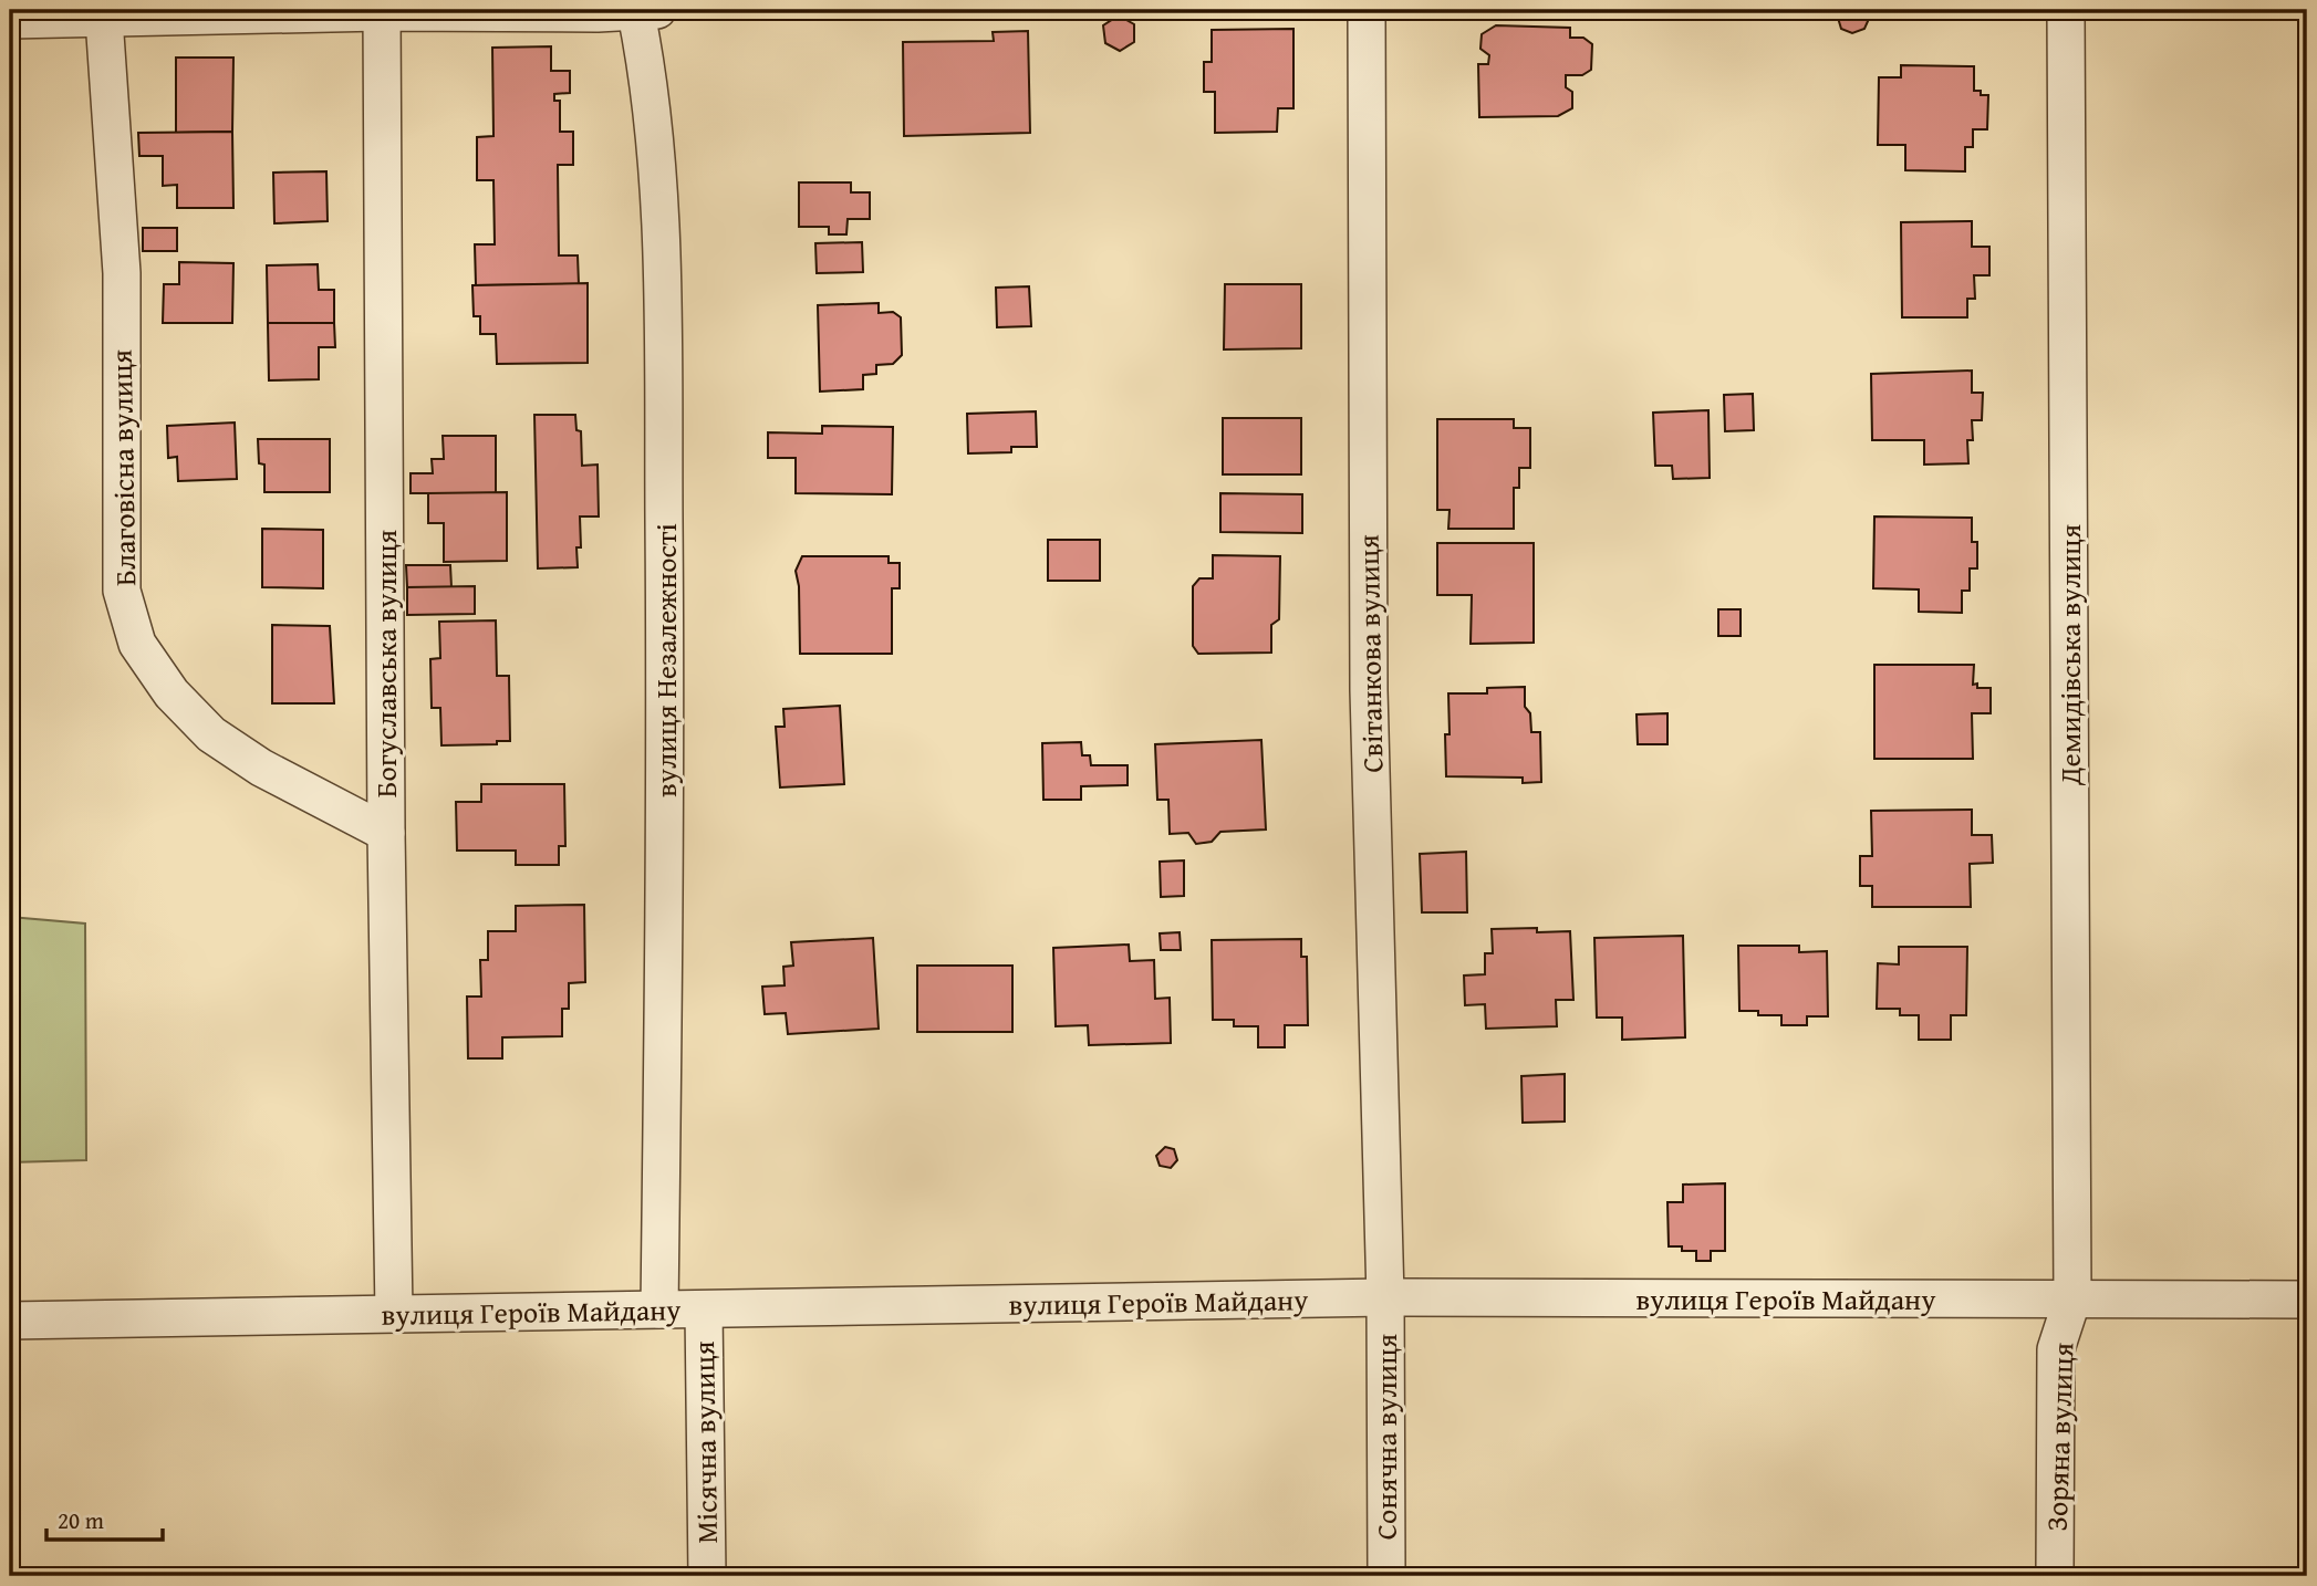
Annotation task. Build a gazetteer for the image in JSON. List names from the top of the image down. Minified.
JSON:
{"streets":{"street":["Благовісна вулиця","Світанкова вулиця","Демидівська вулиця","вулиця Незалежності","Богуславська вулиця","вулиця Героїв Майдану","Сонячна вулиця","Зоряна вулиця","Місячна вулиця"]},"crossings":[["Благовісна вулиця","Богуславська вулиця"],["Світанкова вулиця","вулиця Героїв Майдану"],["Світанкова вулиця","Сонячна вулиця"],["Демидівська вулиця","вулиця Героїв Майдану"],["Демидівська вулиця","Зоряна вулиця"],["вулиця Незалежності","вулиця Героїв Майдану"],["Богуславська вулиця","вулиця Героїв Майдану"],["вулиця Героїв Майдану","Сонячна вулиця"],["вулиця Героїв Майдану","Зоряна вулиця"],["вулиця Героїв Майдану","Місячна вулиця"]],"scale_bar":"20 m"}
